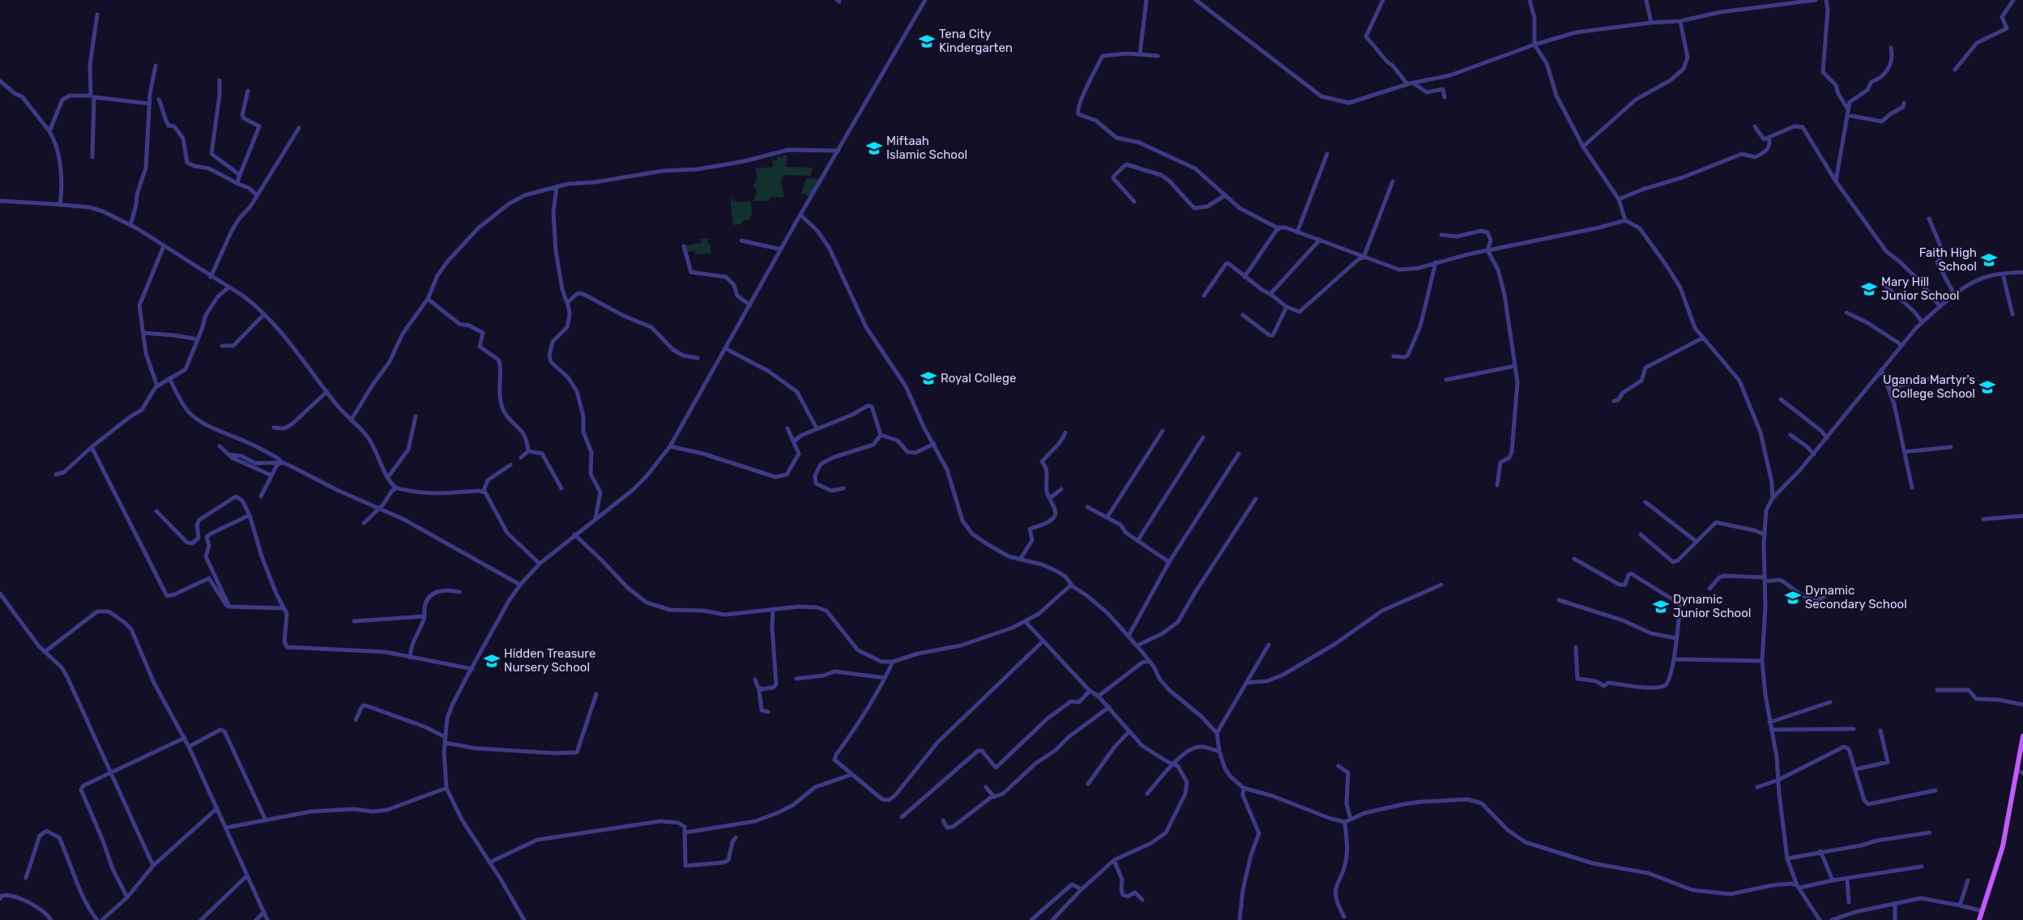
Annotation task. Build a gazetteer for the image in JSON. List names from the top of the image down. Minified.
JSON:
{"places":{"school or university":["Tena City Kindergarten","Miftaah Islamic School","Faith High School","Mary Hill Junior School","Royal College","Uganda Martyr's College School","Dynamic Secondary School","Dynamic Junior School","Hidden Treasure Nursery School"]}}
